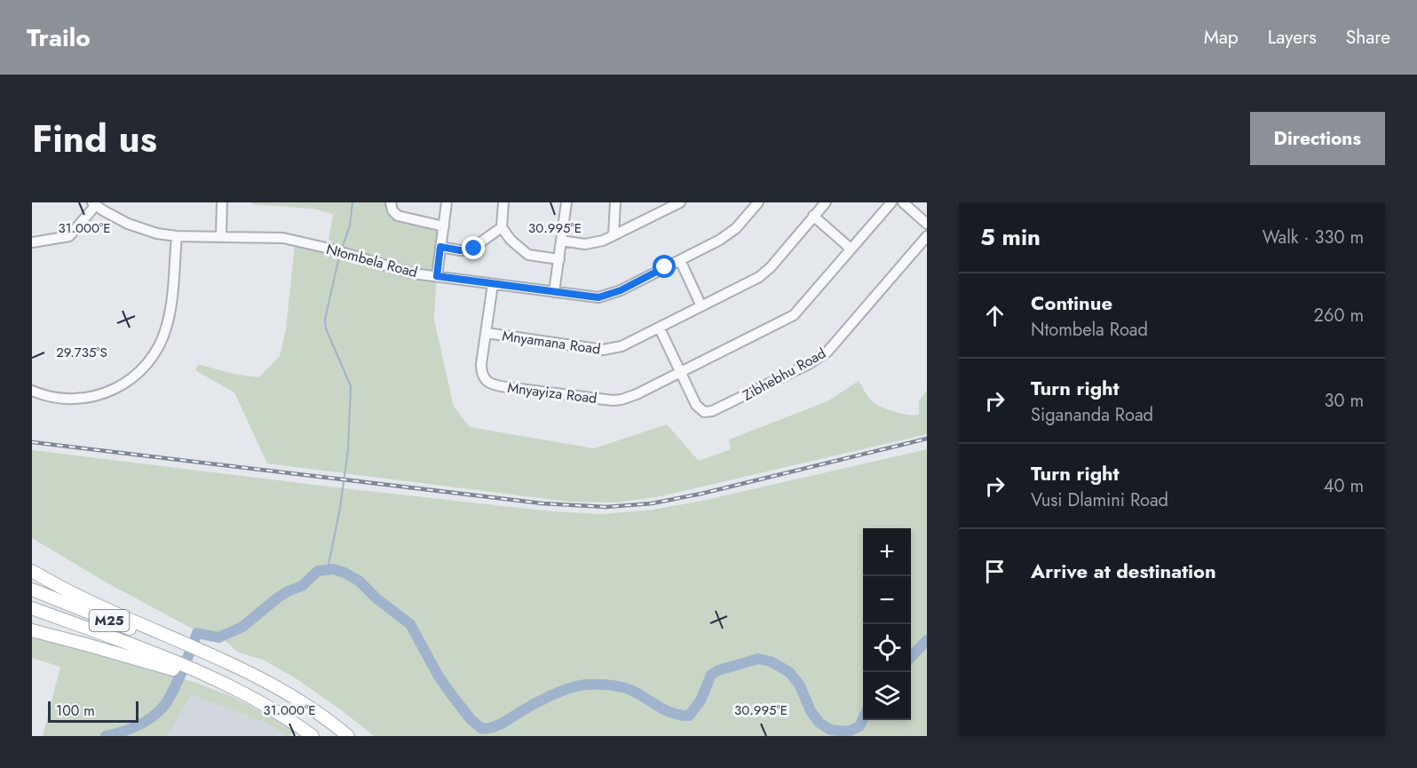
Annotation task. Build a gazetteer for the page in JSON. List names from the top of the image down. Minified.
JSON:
{"streets":{"main road":["M25"],"street":["Ntombela Road","Mnyamana Road","Zibhebhu Road","Mnyayiza Road"]},"crossings":[["Ntombela Road","Mnyayiza Road"],["Mnyamana Road","Mnyayiza Road"],["Zibhebhu Road","Mnyayiza Road"]],"scale_bar":"100 m","page":{"header":"Trailo","nav":["Map","Layers","Share"],"title":"Find us","buttons":"Directions","heading":["5 min","Walk · 330 m"],"list":[["Continue","Ntombela Road","260 m"],["Turn right","Sigananda Road","30 m"],["Turn right","Vusi Dlamini Road","40 m"],"Arrive at destination"],"map_buttons":["+","−"],"scale":"100 m"},"coordinates":["31.000°E","30.995°E","29.735°S"]}
